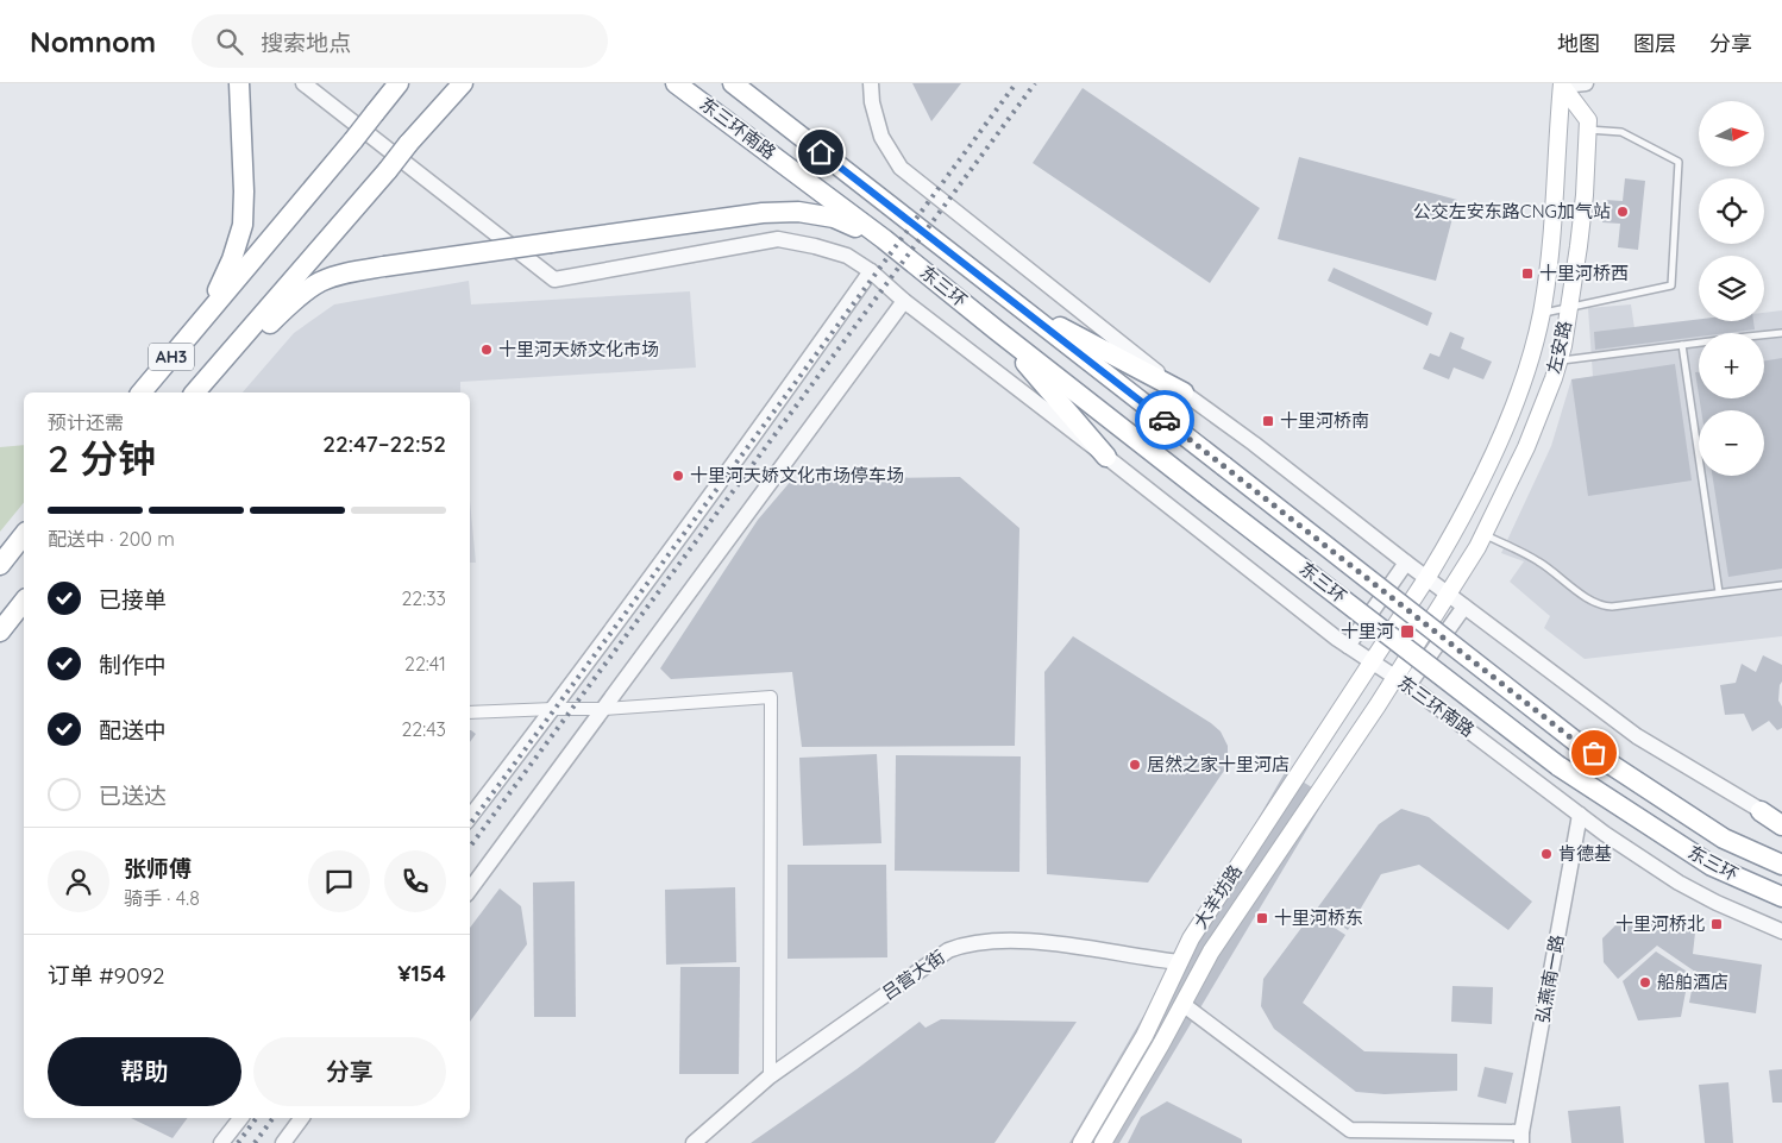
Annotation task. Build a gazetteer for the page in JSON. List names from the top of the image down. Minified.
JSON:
{"streets":{"highway":["东三环南路","东三环","AH3"],"main road":["左安路","大羊坊路"],"street":["吕营大街","弘燕南一路"]},"crossings":[["东三环南路","东三环"],["东三环南路","左安路"],["东三环南路","大羊坊路"],["东三环南路","弘燕南一路"],["左安路","大羊坊路"],["大羊坊路","吕营大街"]],"places":{"other":["公交左安东路CNG加气站","十里河天娇文化市场","十里河天娇文化市场停车场","居然之家十里河店","肯德基","船舶酒店"],"transit":["十里河桥西","十里河桥南","十里河","十里河桥东","十里河桥北"]},"north":"right","page":{"header":"Nomnom","search":"搜索地点","nav":["地图","图层","分享"],"map_buttons":["+","−"],"heading":["2 分钟","预计还需","22:47–22:52"],"panel":["张师傅","骑手 · 4.8","订单 #9092","¥154"],"bar":"配送中 · 200 m","list":[["已接单","22:33"],["制作中","22:41"],["配送中","22:43"],"已送达"],"buttons":["帮助","分享"]}}
